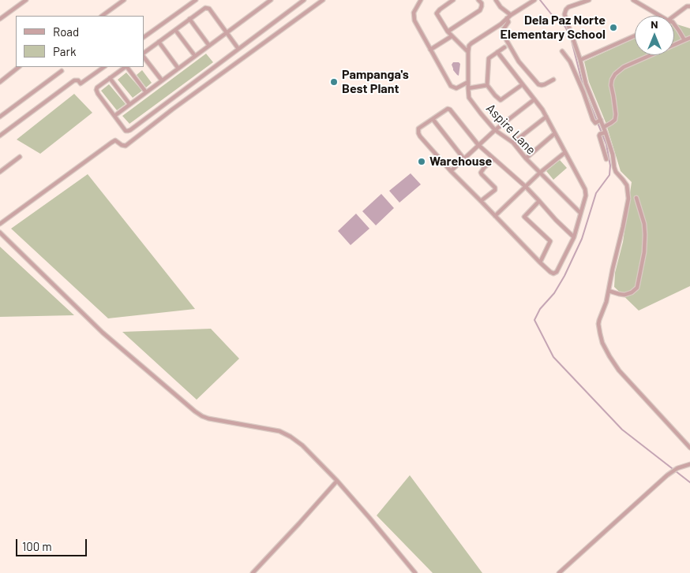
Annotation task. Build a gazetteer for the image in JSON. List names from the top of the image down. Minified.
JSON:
{"streets":{"street":["Aspire Lane"]},"places":["Dela Paz Norte Elementary School","Pampanga's Best Plant","Warehouse"],"legend":["Road","Park"],"scale_bar":"100 m","north":"top"}
